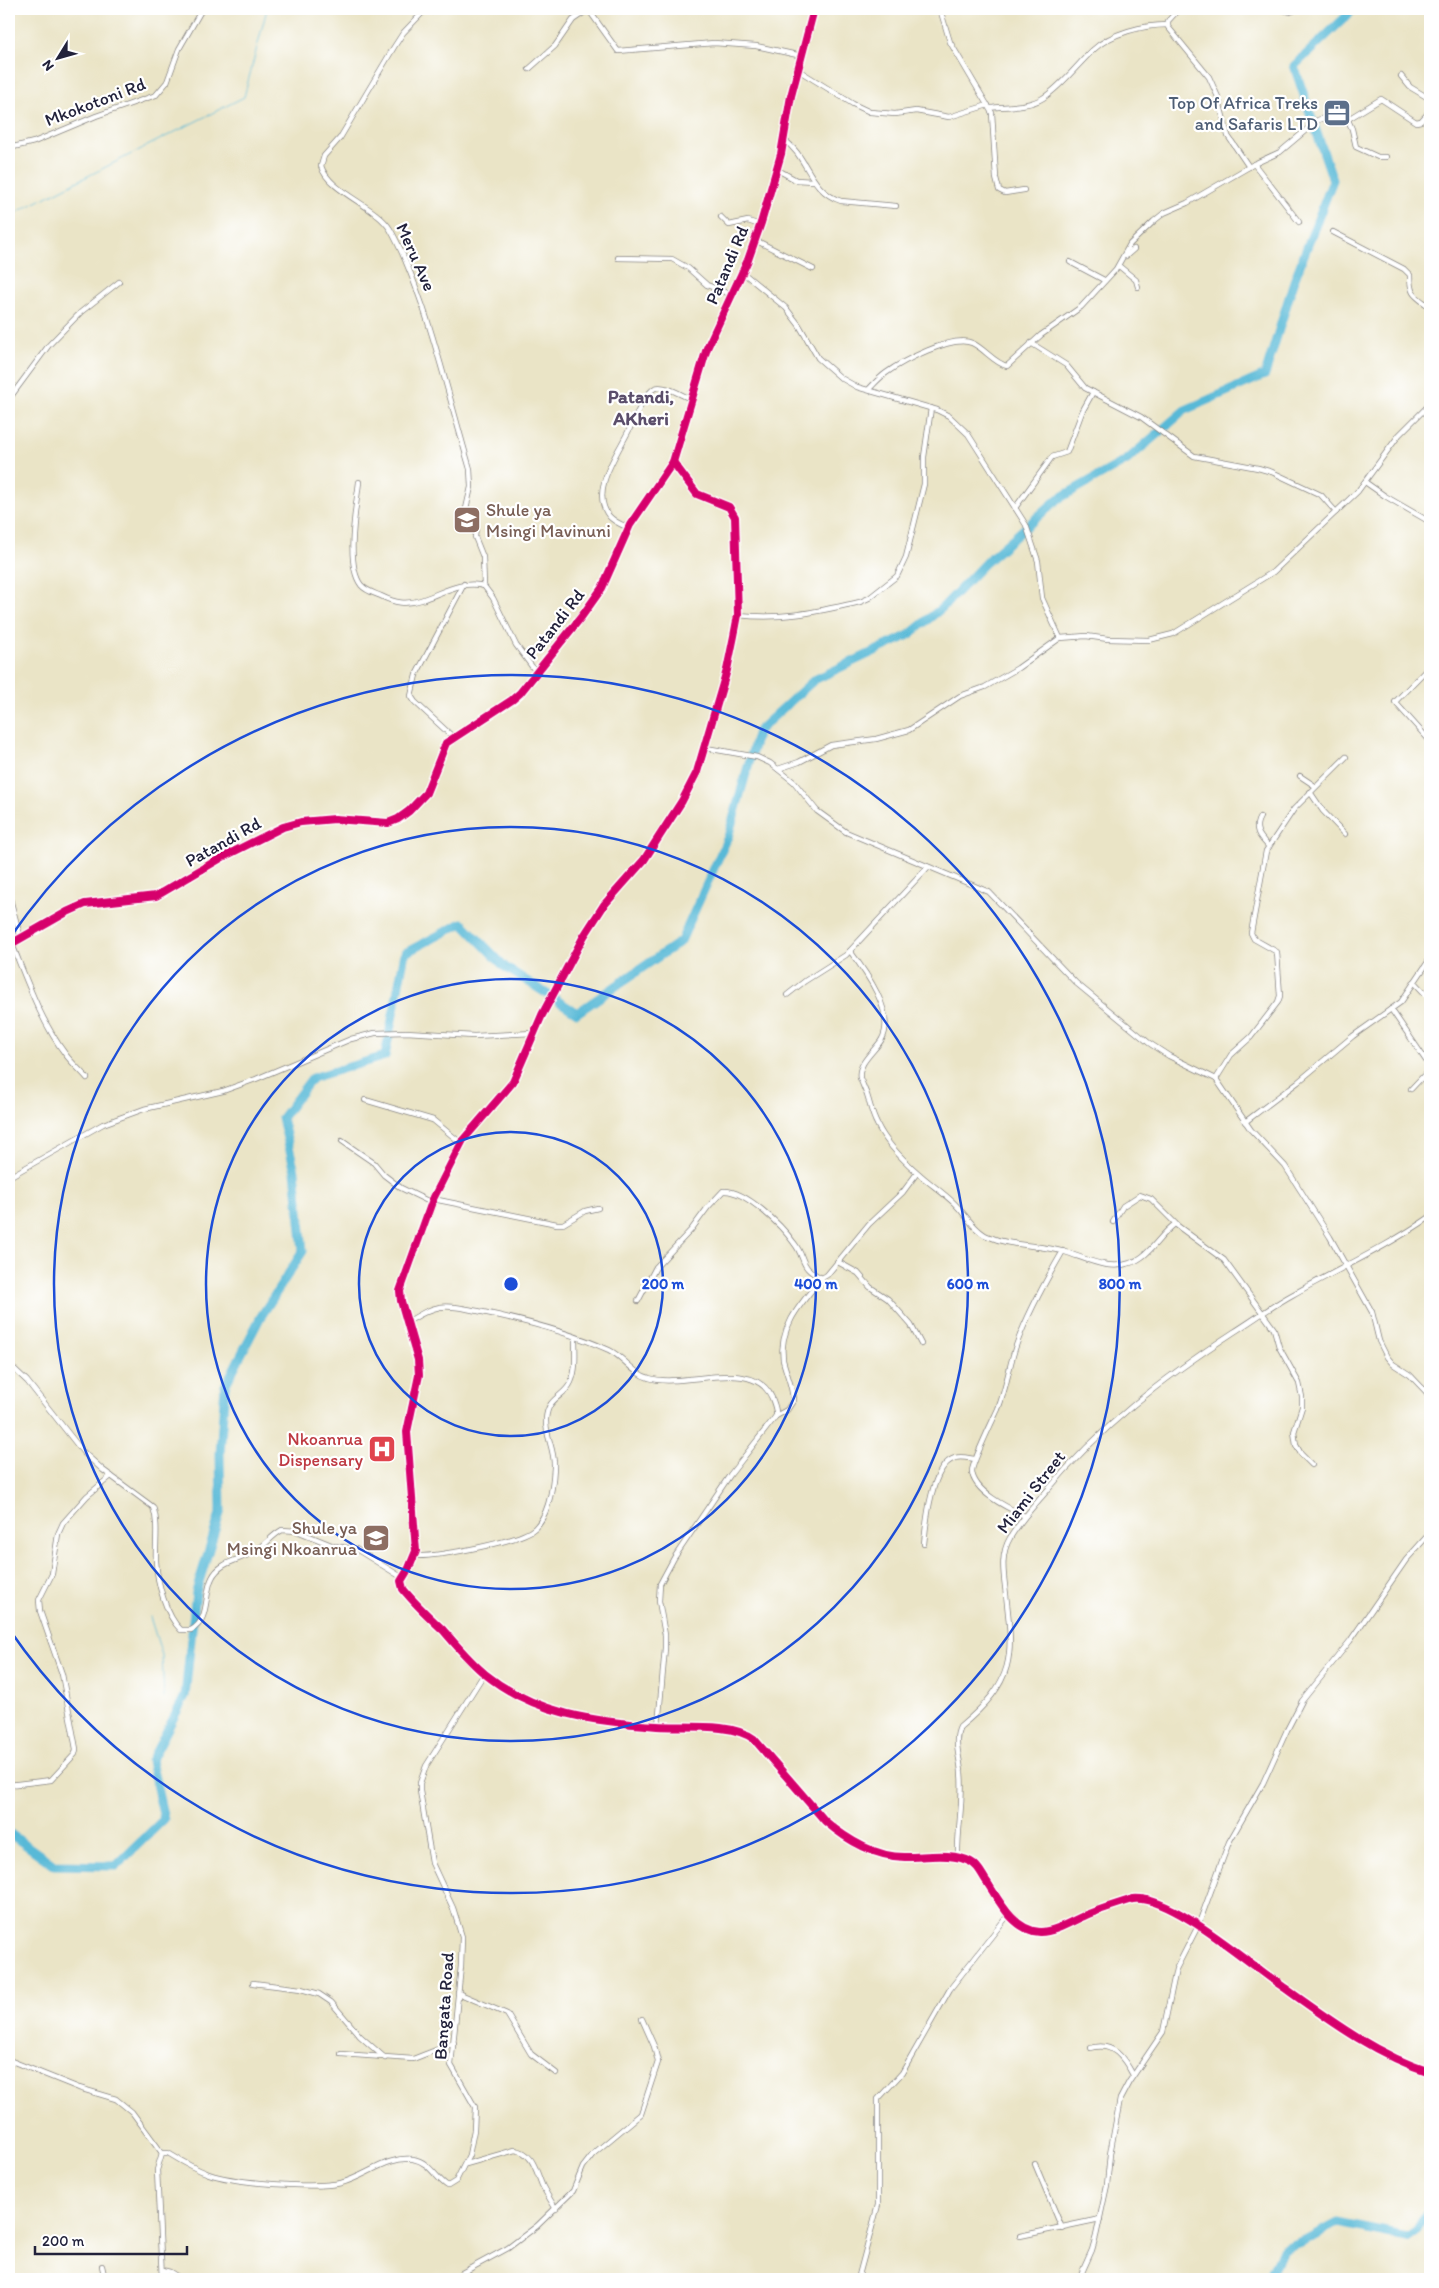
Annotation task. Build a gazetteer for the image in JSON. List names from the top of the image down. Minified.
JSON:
{"streets":{"street":["Mkokotoni Rd","Meru Ave","Patandi Rd","Miami Street","Bangata Road"]},"districts":["Patandi, AKheri"],"places":{"office":["Top Of Africa Treks and Safaris LTD"],"school or university":["Shule ya Msingi Mavinuni","Shule ya Msingi Nkoanrua"],"hospital":["Nkoanrua Dispensary"]},"scale_bar":"200 m","north":"bottom left","rings":["200 m","400 m","600 m","800 m"]}
